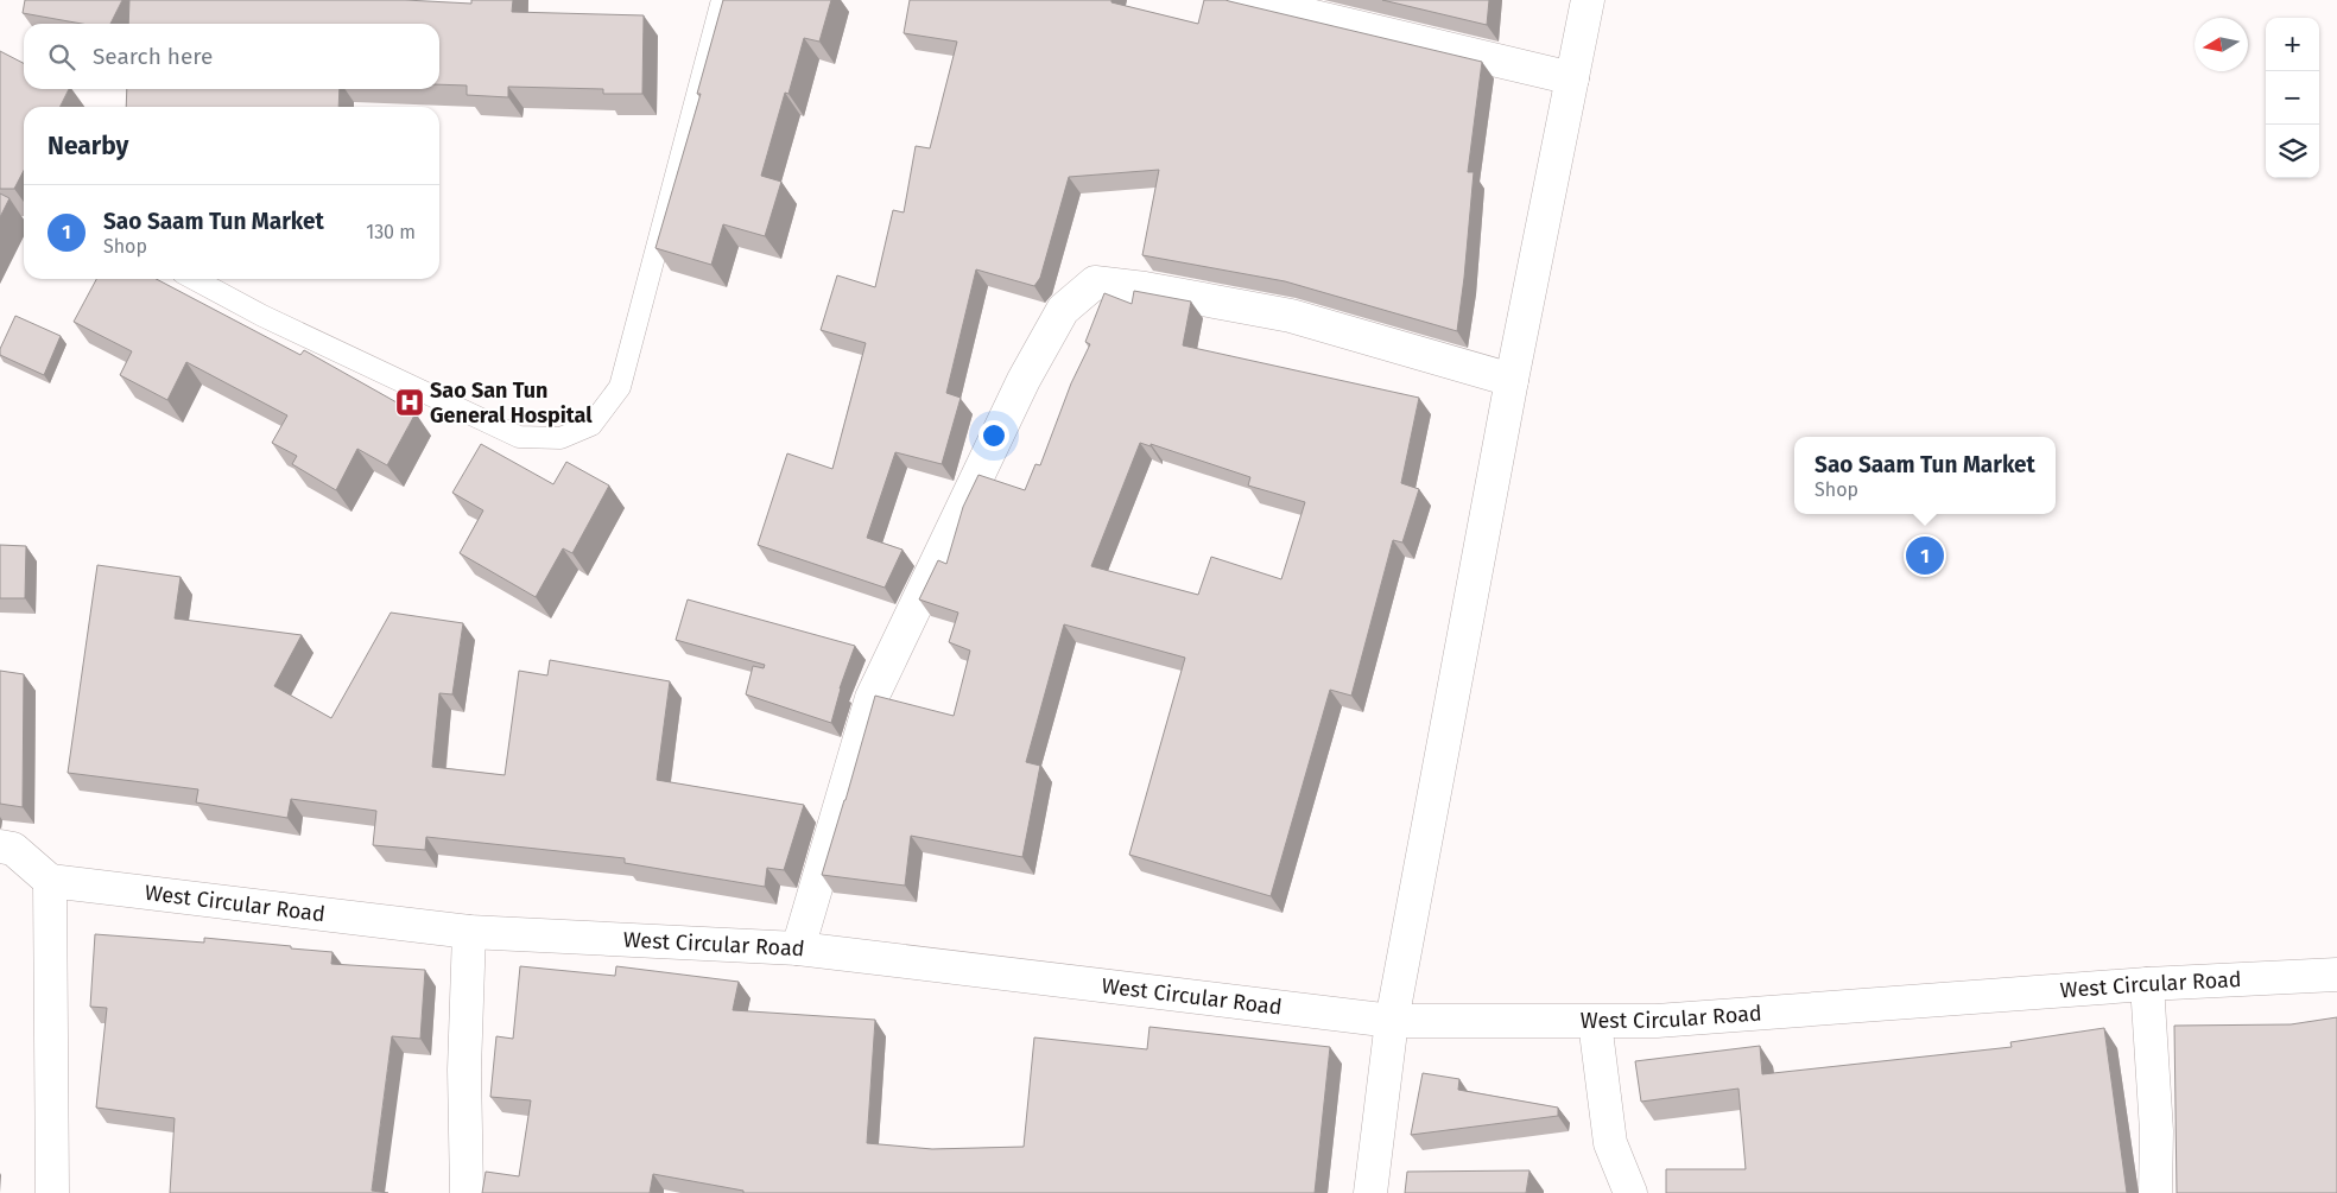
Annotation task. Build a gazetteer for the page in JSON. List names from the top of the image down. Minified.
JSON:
{"streets":{"street":["West Circular Road"]},"places":{"hospital":["Sao San Tun General Hospital"]},"north":"left","page":{"map_buttons":["+","−"],"search":"Search here","heading":"Nearby","list":[{"mark":"1","name":"Sao Saam Tun Market","note":"Shop","value":"130 m"}],"popup":["Sao Saam Tun Market","Shop"],"pins":"1"}}
